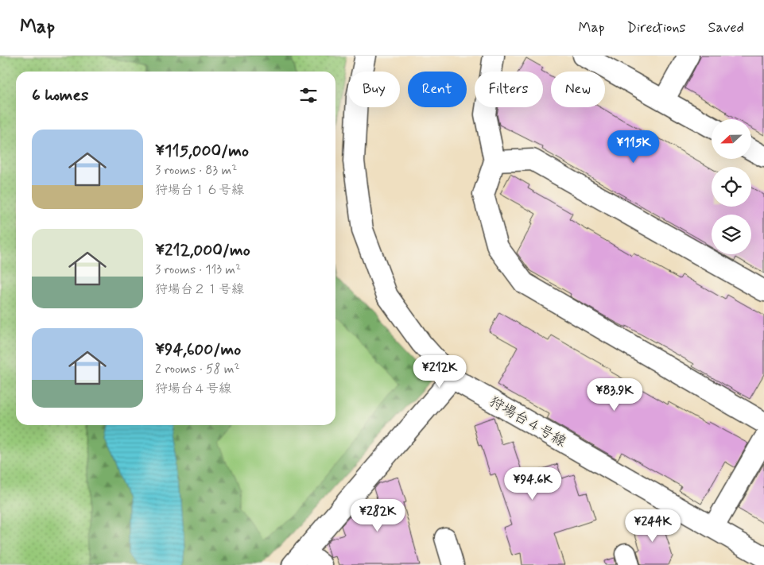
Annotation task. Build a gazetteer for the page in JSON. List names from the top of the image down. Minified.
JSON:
{"streets":{"street":["狩場台４号線"]},"north":"left","page":{"header":"Map","nav":["Map","Directions","Saved"],"chip":["Buy","Rent","Filters","New"],"heading":"6 homes","list":[{"name":"¥115,000/mo","note":"3 rooms · 83 m² · 狩場台１６号線"},{"name":"¥212,000/mo","note":"3 rooms · 113 m² · 狩場台２１号線"},{"name":"¥94,600/mo","note":"2 rooms · 58 m² · 狩場台４号線"}],"price":["¥115K","¥212K","¥83.9K","¥94.6K","¥282K","¥244K"]}}
